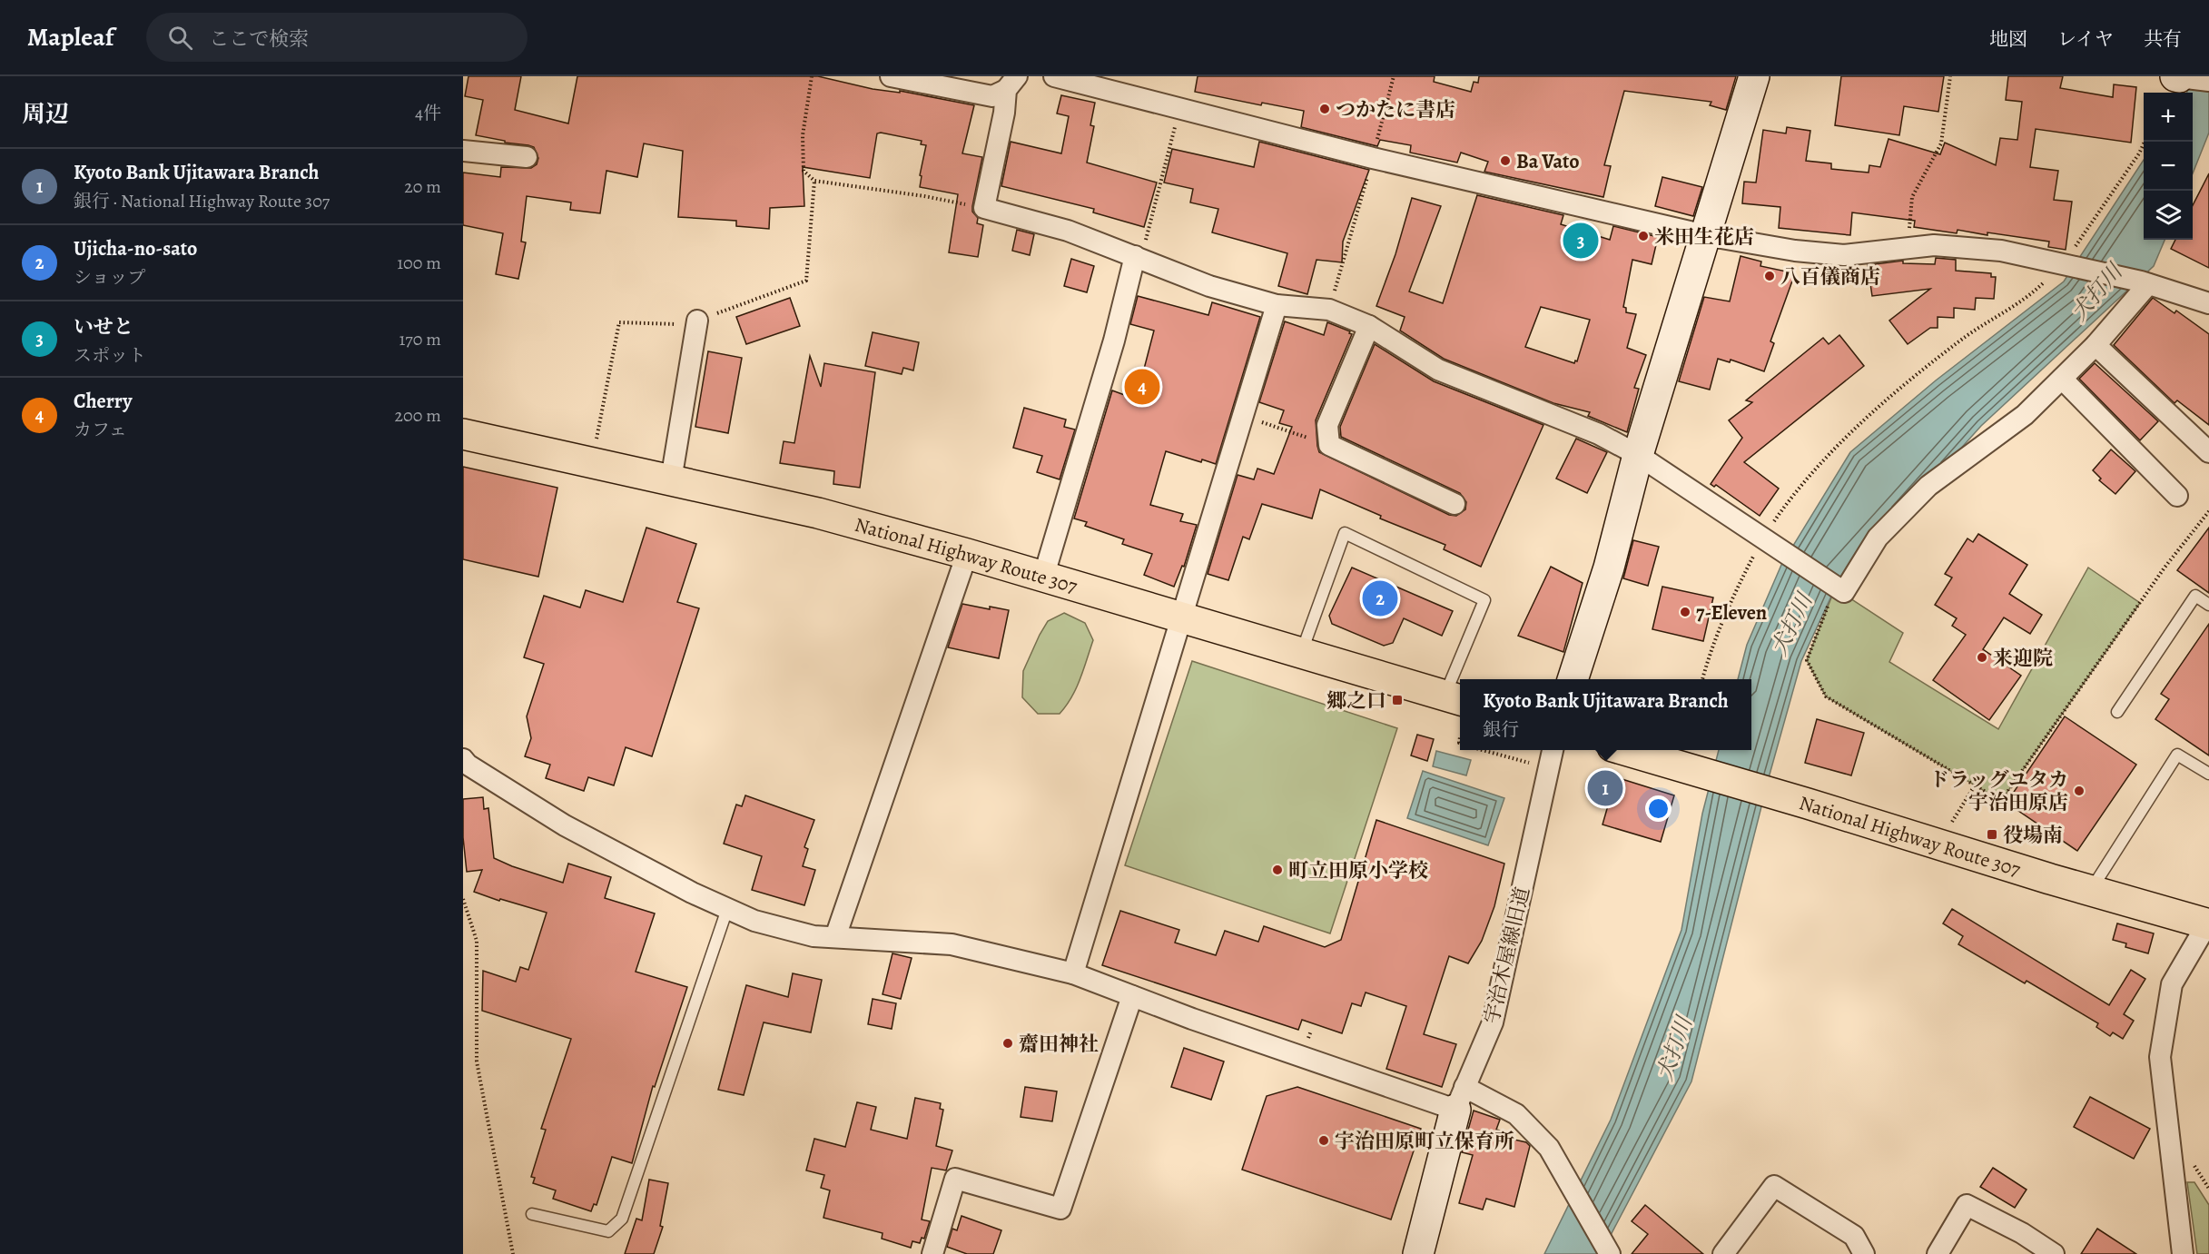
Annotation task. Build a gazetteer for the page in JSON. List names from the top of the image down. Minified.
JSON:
{"streets":{"highway":["National Highway Route 307"],"street":["宇治木屋線旧道"]},"water":["犬打川"],"places":{"other":["つかたに書店","Ba Vato","米田生花店","八百儀商店","7-Eleven","来迎院","ドラッグユタカ 宇治田原店","町立田原小学校","齋田神社","宇治田原町立保育所"],"transit":["郷之口","役場南"]},"page":{"header":"Mapleaf","search":"ここで検索","nav":["地図","レイヤ","共有"],"heading":["周辺","4件"],"map_buttons":["+","−"],"list":[{"mark":"1","name":"Kyoto Bank Ujitawara Branch","note":"銀行 · National Highway Route 307","value":"20 m"},{"mark":"2","name":"Ujicha-no-sato","note":"ショップ","value":"100 m"},{"mark":"3","name":"いせと","note":"スポット","value":"170 m"},{"mark":"4","name":"Cherry","note":"カフェ","value":"200 m"}],"pins":["3","4","2","1"],"popup":["Kyoto Bank Ujitawara Branch","銀行"]}}
